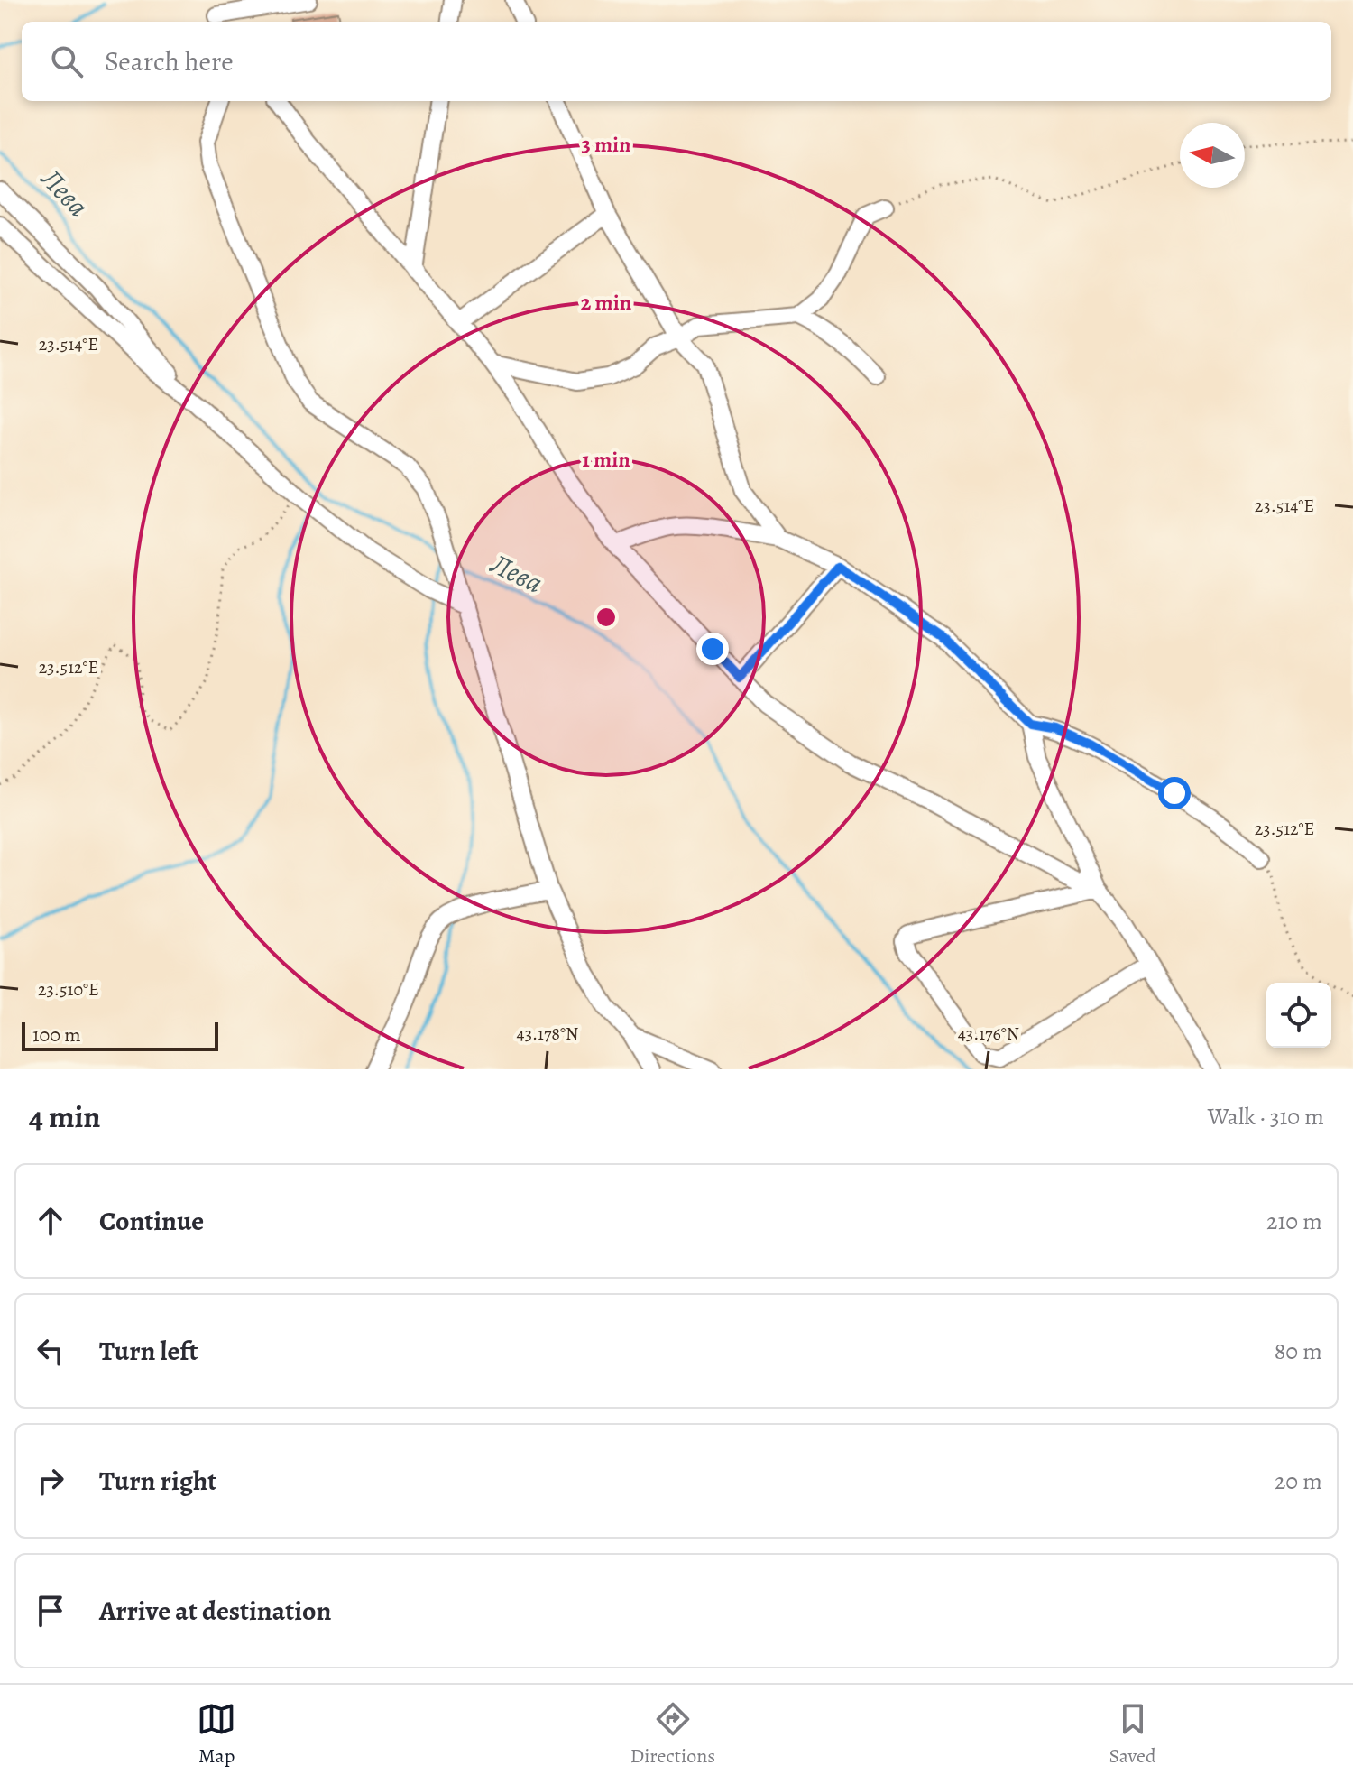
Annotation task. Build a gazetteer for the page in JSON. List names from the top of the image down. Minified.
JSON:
{"water":["Лева"],"scale_bar":"100 m","north":"left","page":{"search":"Search here","scale":"100 m","heading":["4 min","Walk · 310 m"],"list":[["Continue","210 m"],["Turn left","80 m"],["Turn right","20 m"],"Arrive at destination"],"nav":["Map","Directions","Saved"]},"coordinates":["23.514°E","23.512°E","23.510°E","43.178°N","43.176°N"],"rings":["3 min","2 min","1 min"]}
